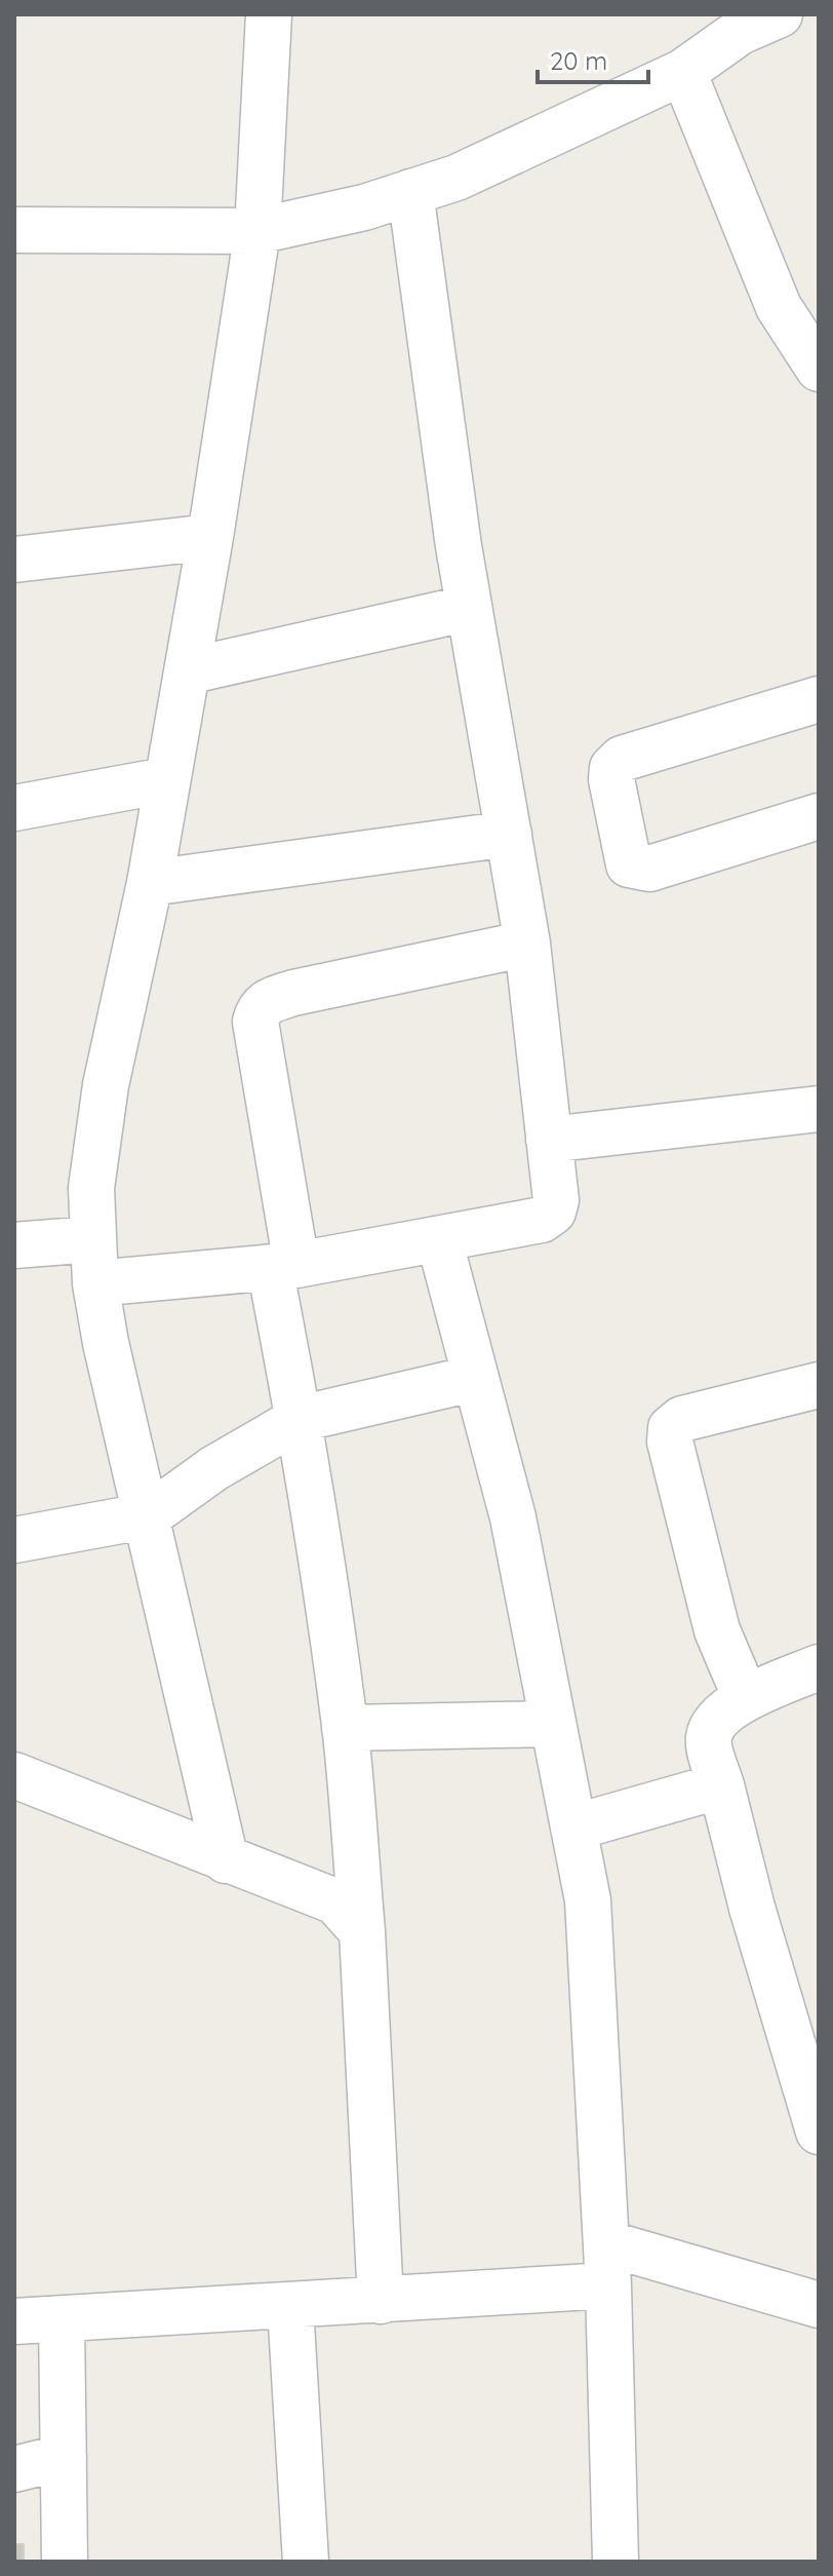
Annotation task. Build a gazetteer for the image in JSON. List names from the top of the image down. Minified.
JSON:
{"scale_bar":"20 m"}
